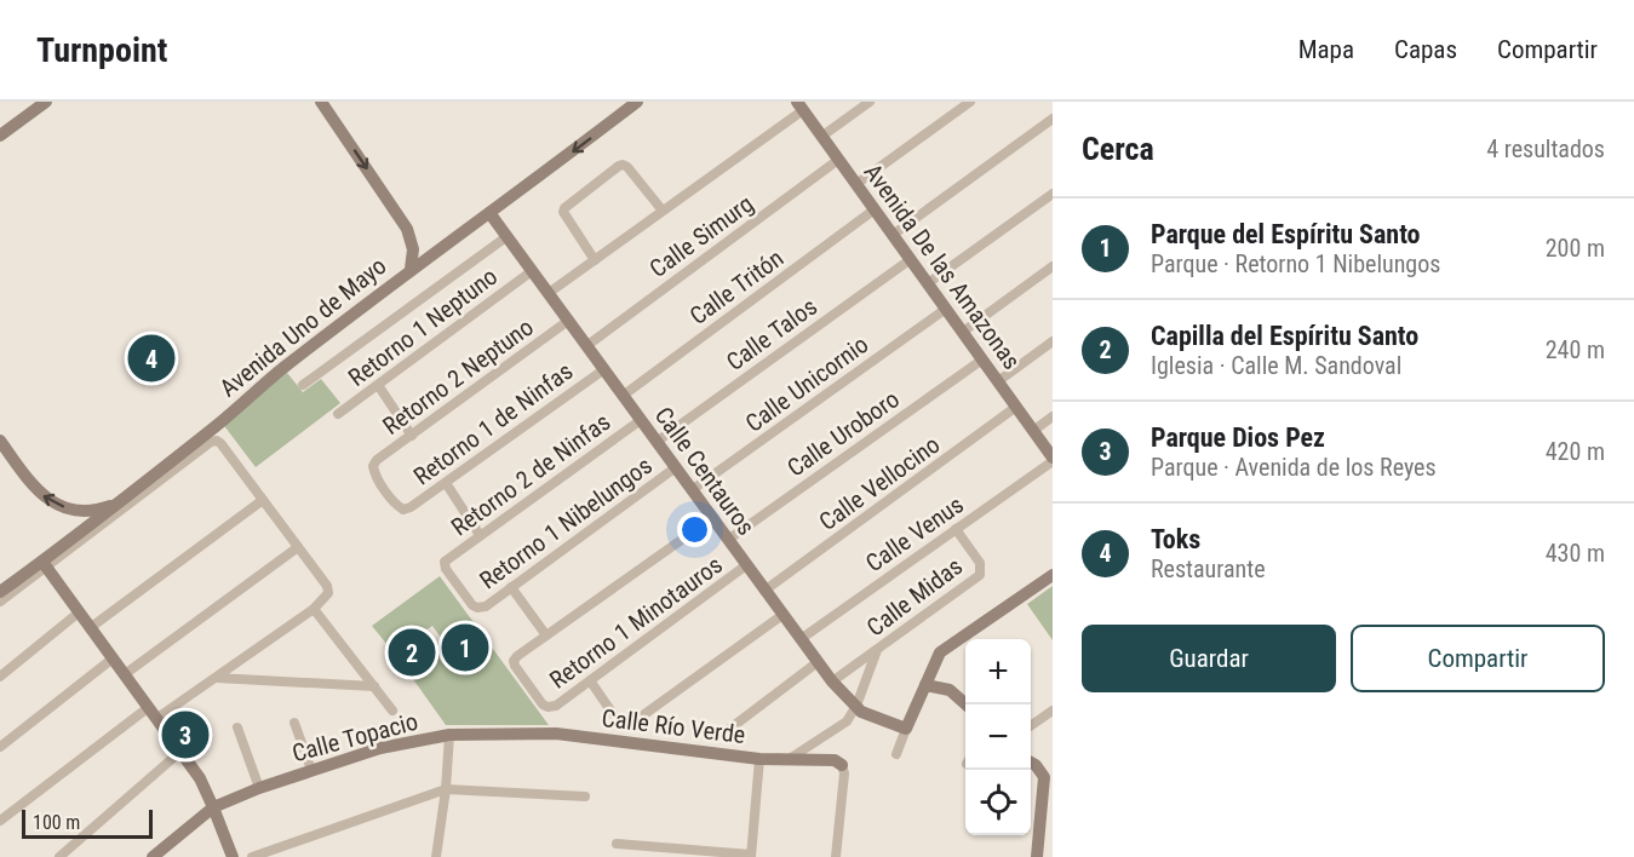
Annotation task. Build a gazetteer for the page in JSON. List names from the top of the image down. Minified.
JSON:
{"streets":{"street":["Calle Simurg","Avenida De las Amazonas","Calle Tritón","Avenida Uno de Mayo","Retorno 1 Neptuno","Calle Talos","Retorno 2 Neptuno","Calle Unicornio","Retorno 1 de Ninfas","Calle Uroboro","Calle Centauros","Retorno 2 de Ninfas","Calle Vellocino","Retorno 1 Nibelungos","Calle Venus","Calle Midas","Retorno 1 Minotauros","Calle Río Verde","Calle Topacio"]},"crossings":[["Calle Simurg","Avenida De las Amazonas"],["Calle Simurg","Calle Centauros"],["Avenida De las Amazonas","Calle Tritón"],["Avenida De las Amazonas","Calle Talos"],["Avenida De las Amazonas","Calle Unicornio"],["Avenida De las Amazonas","Calle Uroboro"],["Avenida De las Amazonas","Calle Vellocino"],["Avenida De las Amazonas","Calle Venus"],["Calle Tritón","Calle Centauros"],["Avenida Uno de Mayo","Calle Centauros"],["Retorno 1 Neptuno","Calle Centauros"],["Calle Talos","Calle Centauros"],["Retorno 2 Neptuno","Retorno 1 de Ninfas"],["Retorno 2 Neptuno","Calle Centauros"],["Calle Unicornio","Calle Centauros"],["Retorno 1 de Ninfas","Calle Centauros"],["Calle Uroboro","Calle Centauros"],["Calle Centauros","Retorno 2 de Ninfas"],["Calle Centauros","Calle Vellocino"],["Calle Centauros","Retorno 1 Nibelungos"],["Calle Centauros","Calle Venus"],["Calle Centauros","Calle Midas"],["Calle Centauros","Retorno 1 Minotauros"],["Retorno 2 de Ninfas","Retorno 1 Nibelungos"],["Calle Venus","Calle Midas"],["Calle Río Verde","Calle Topacio"]],"scale_bar":"100 m","page":{"header":"Turnpoint","nav":["Mapa","Capas","Compartir"],"heading":["Cerca","4 resultados"],"list":[{"mark":"1","name":"Parque del Espíritu Santo","note":"Parque · Retorno 1 Nibelungos","value":"200 m"},{"mark":"2","name":"Capilla del Espíritu Santo","note":"Iglesia · Calle M. Sandoval","value":"240 m"},{"mark":"3","name":"Parque Dios Pez","note":"Parque · Avenida de los Reyes","value":"420 m"},{"mark":"4","name":"Toks","note":"Restaurante","value":"430 m"}],"pins":["4","1","2","3"],"buttons":["Guardar","Compartir"],"map_buttons":["+","−"],"scale":"100 m"}}
